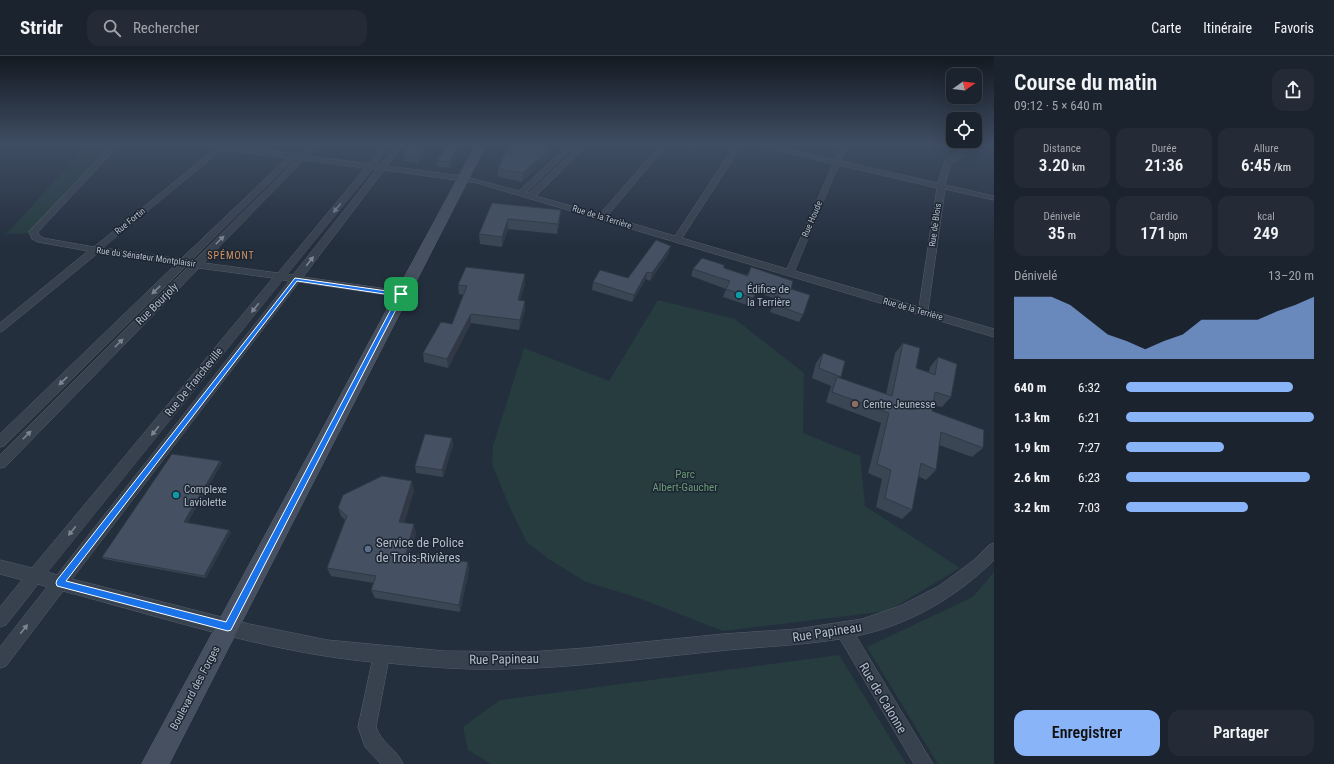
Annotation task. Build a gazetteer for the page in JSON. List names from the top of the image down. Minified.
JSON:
{"streets":{"main road":["Boulevard des Forges"],"street":["Rue de la Terrière","Rue Houde","Rue Fortin","Rue de Blois","Rue du Sénateur Montplaisir","Rue Bourjoly","Rue De Francheville","Rue Papineau","Rue de Calonne"]},"crossings":[["Rue de la Terrière","Rue Houde"],["Rue de la Terrière","Rue de Blois"],["Rue de la Terrière","Boulevard des Forges"],["Rue Fortin","Rue du Sénateur Montplaisir"],["Rue du Sénateur Montplaisir","Rue Bourjoly"],["Rue du Sénateur Montplaisir","Rue De Francheville"],["Rue du Sénateur Montplaisir","Boulevard des Forges"],["Rue De Francheville","Rue Papineau"],["Rue Papineau","Boulevard des Forges"],["Rue Papineau","Rue de Calonne"]],"districts":["SPÉMONT"],"parks":["Parc Albert-Gaucher"],"places":["Édifice de la Terrière","Centre Jeunesse","Complexe Laviolette","Service de Police de Trois-Rivières"],"north":"right","page":{"header":"Stridr","search":"Rechercher","nav":["Carte","Itinéraire","Favoris"],"heading":["Course du matin","09:12 · 5 × 640 m"],"stats":[["Distance","3.20 km"],["Durée","21:36"],["Allure","6:45 /km"],["Dénivelé","35 m"],["Cardio","171 bpm"],["kcal","249"]],"chart":["Dénivelé","13–20 m"],"list":[{"name":"640 m","note":"6:32"},{"name":"1.3 km","note":"6:21"},{"name":"1.9 km","note":"7:27"},{"name":"2.6 km","note":"6:23"},{"name":"3.2 km","note":"7:03"}],"buttons":["Enregistrer","Partager"]}}
